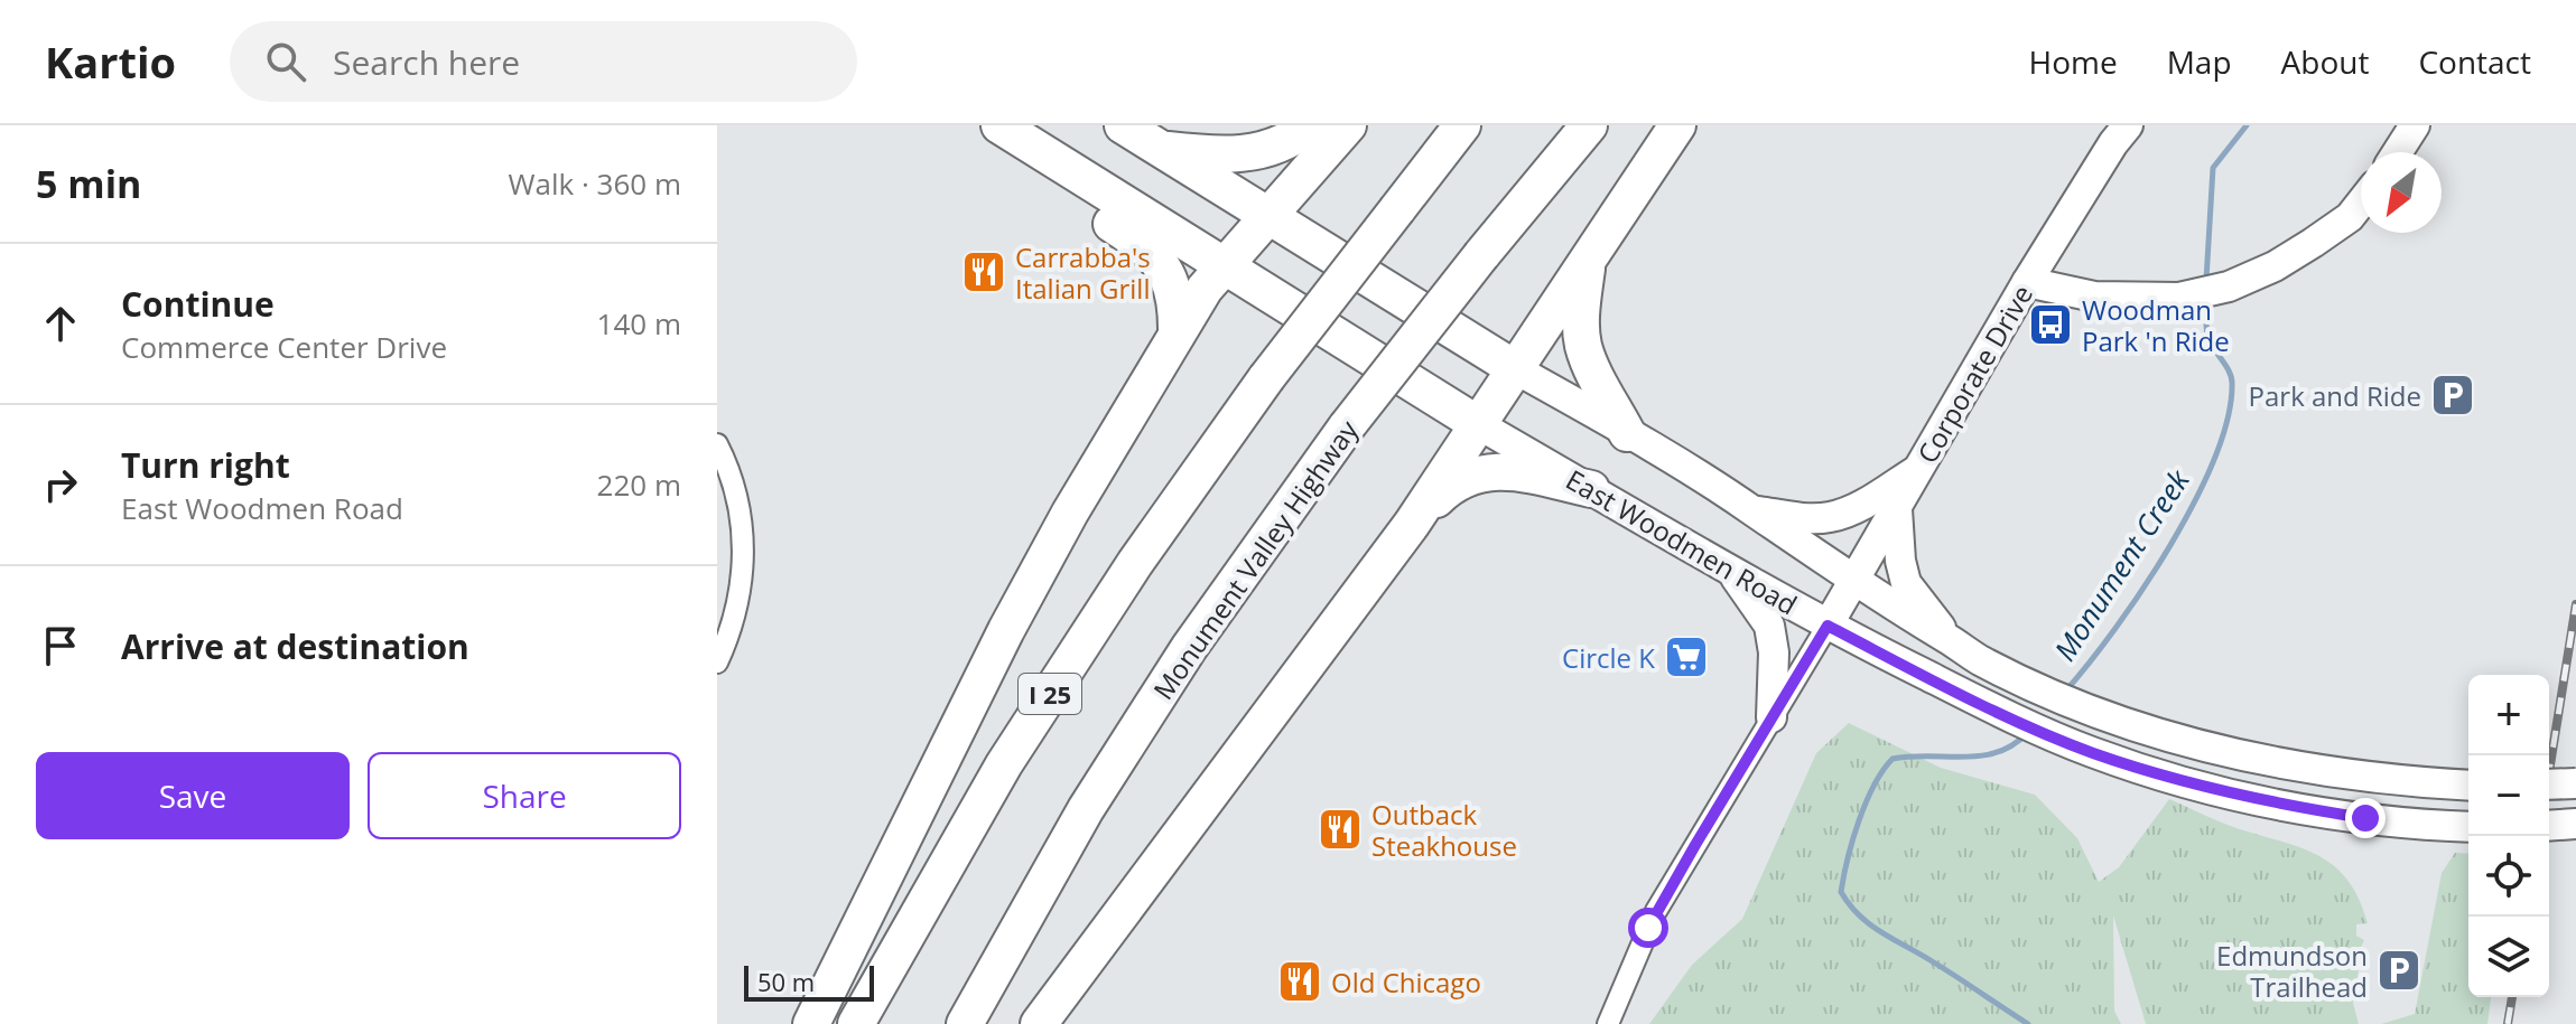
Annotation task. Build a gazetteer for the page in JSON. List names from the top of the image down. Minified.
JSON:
{"streets":{"highway":["East Woodmen Road","Monument Valley Highway","I 25"],"main road":["Corporate Drive"]},"crossings":[["Corporate Drive","East Woodmen Road"]],"water":["Monument Creek"],"places":{"restaurant":["Carrabba's Italian Grill","Outback Steakhouse","Old Chicago"],"bus stop":["Woodman Park 'n Ride"],"parking":["Park and Ride","Edmundson Trailhead"],"supermarket":["Circle K"]},"scale_bar":"50 m","north":"bottom left","page":{"header":"Kartio","search":"Search here","nav":["Home","Map","About","Contact"],"heading":["5 min","Walk · 360 m"],"list":[["Continue","Commerce Center Drive","140 m"],["Turn right","East Woodmen Road","220 m"],"Arrive at destination"],"map_buttons":["+","−"],"buttons":["Save","Share"],"scale":"50 m"}}
